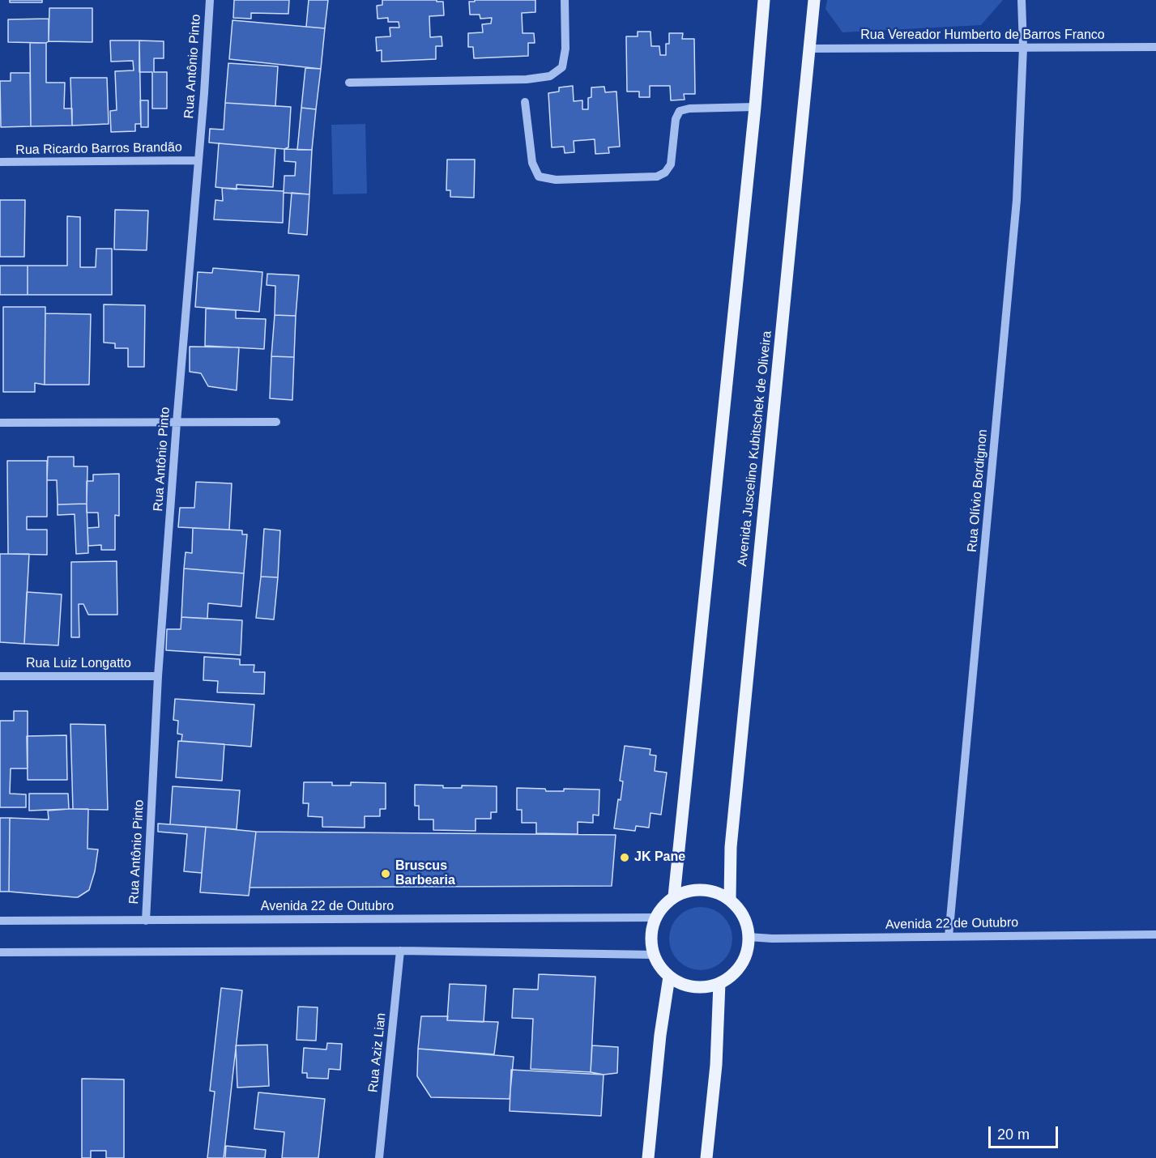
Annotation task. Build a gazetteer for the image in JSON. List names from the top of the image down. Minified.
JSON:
{"streets":{"main road":["Avenida Juscelino Kubitschek de Oliveira"],"street":["Rua Vereador Humberto de Barros Franco","Rua Antônio Pinto","Rua Ricardo Barros Brandão","Rua Olívio Bordignon","Rua Luiz Longatto","Avenida 22 de Outubro","Rua Aziz Lian"]},"crossings":[["Rua Vereador Humberto de Barros Franco","Avenida Juscelino Kubitschek de Oliveira"],["Rua Vereador Humberto de Barros Franco","Rua Olívio Bordignon"],["Rua Antônio Pinto","Rua Ricardo Barros Brandão"],["Rua Antônio Pinto","Rua Luiz Longatto"],["Rua Antônio Pinto","Avenida 22 de Outubro"],["Avenida Juscelino Kubitschek de Oliveira","Avenida 22 de Outubro"],["Rua Olívio Bordignon","Avenida 22 de Outubro"]],"places":["JK Pane","Bruscus Barbearia"],"scale_bar":"20 m"}
